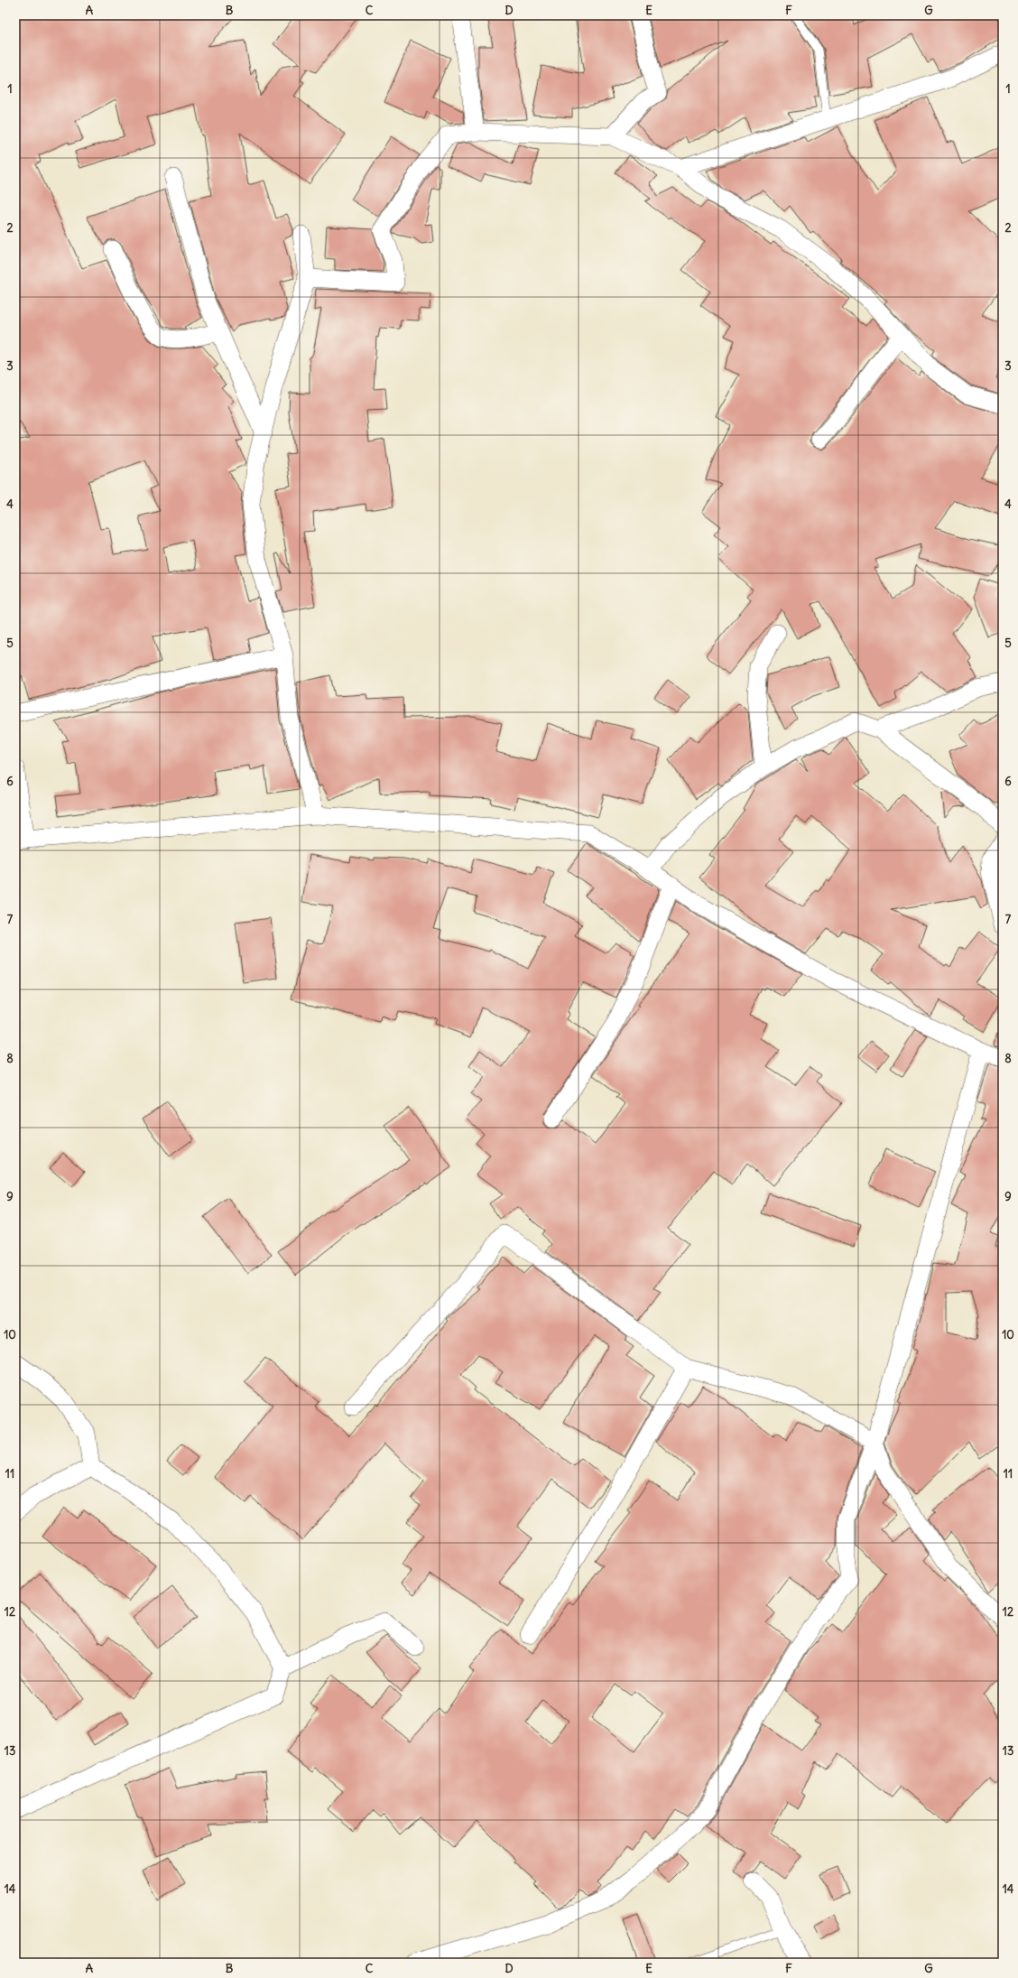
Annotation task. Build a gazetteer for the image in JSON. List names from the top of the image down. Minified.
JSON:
{"grid":{"columns":["A","B","C","D","E","F","G"],"rows":["1","2","3","4","5","6","7","8","9","10","11","12","13","14"]}}
